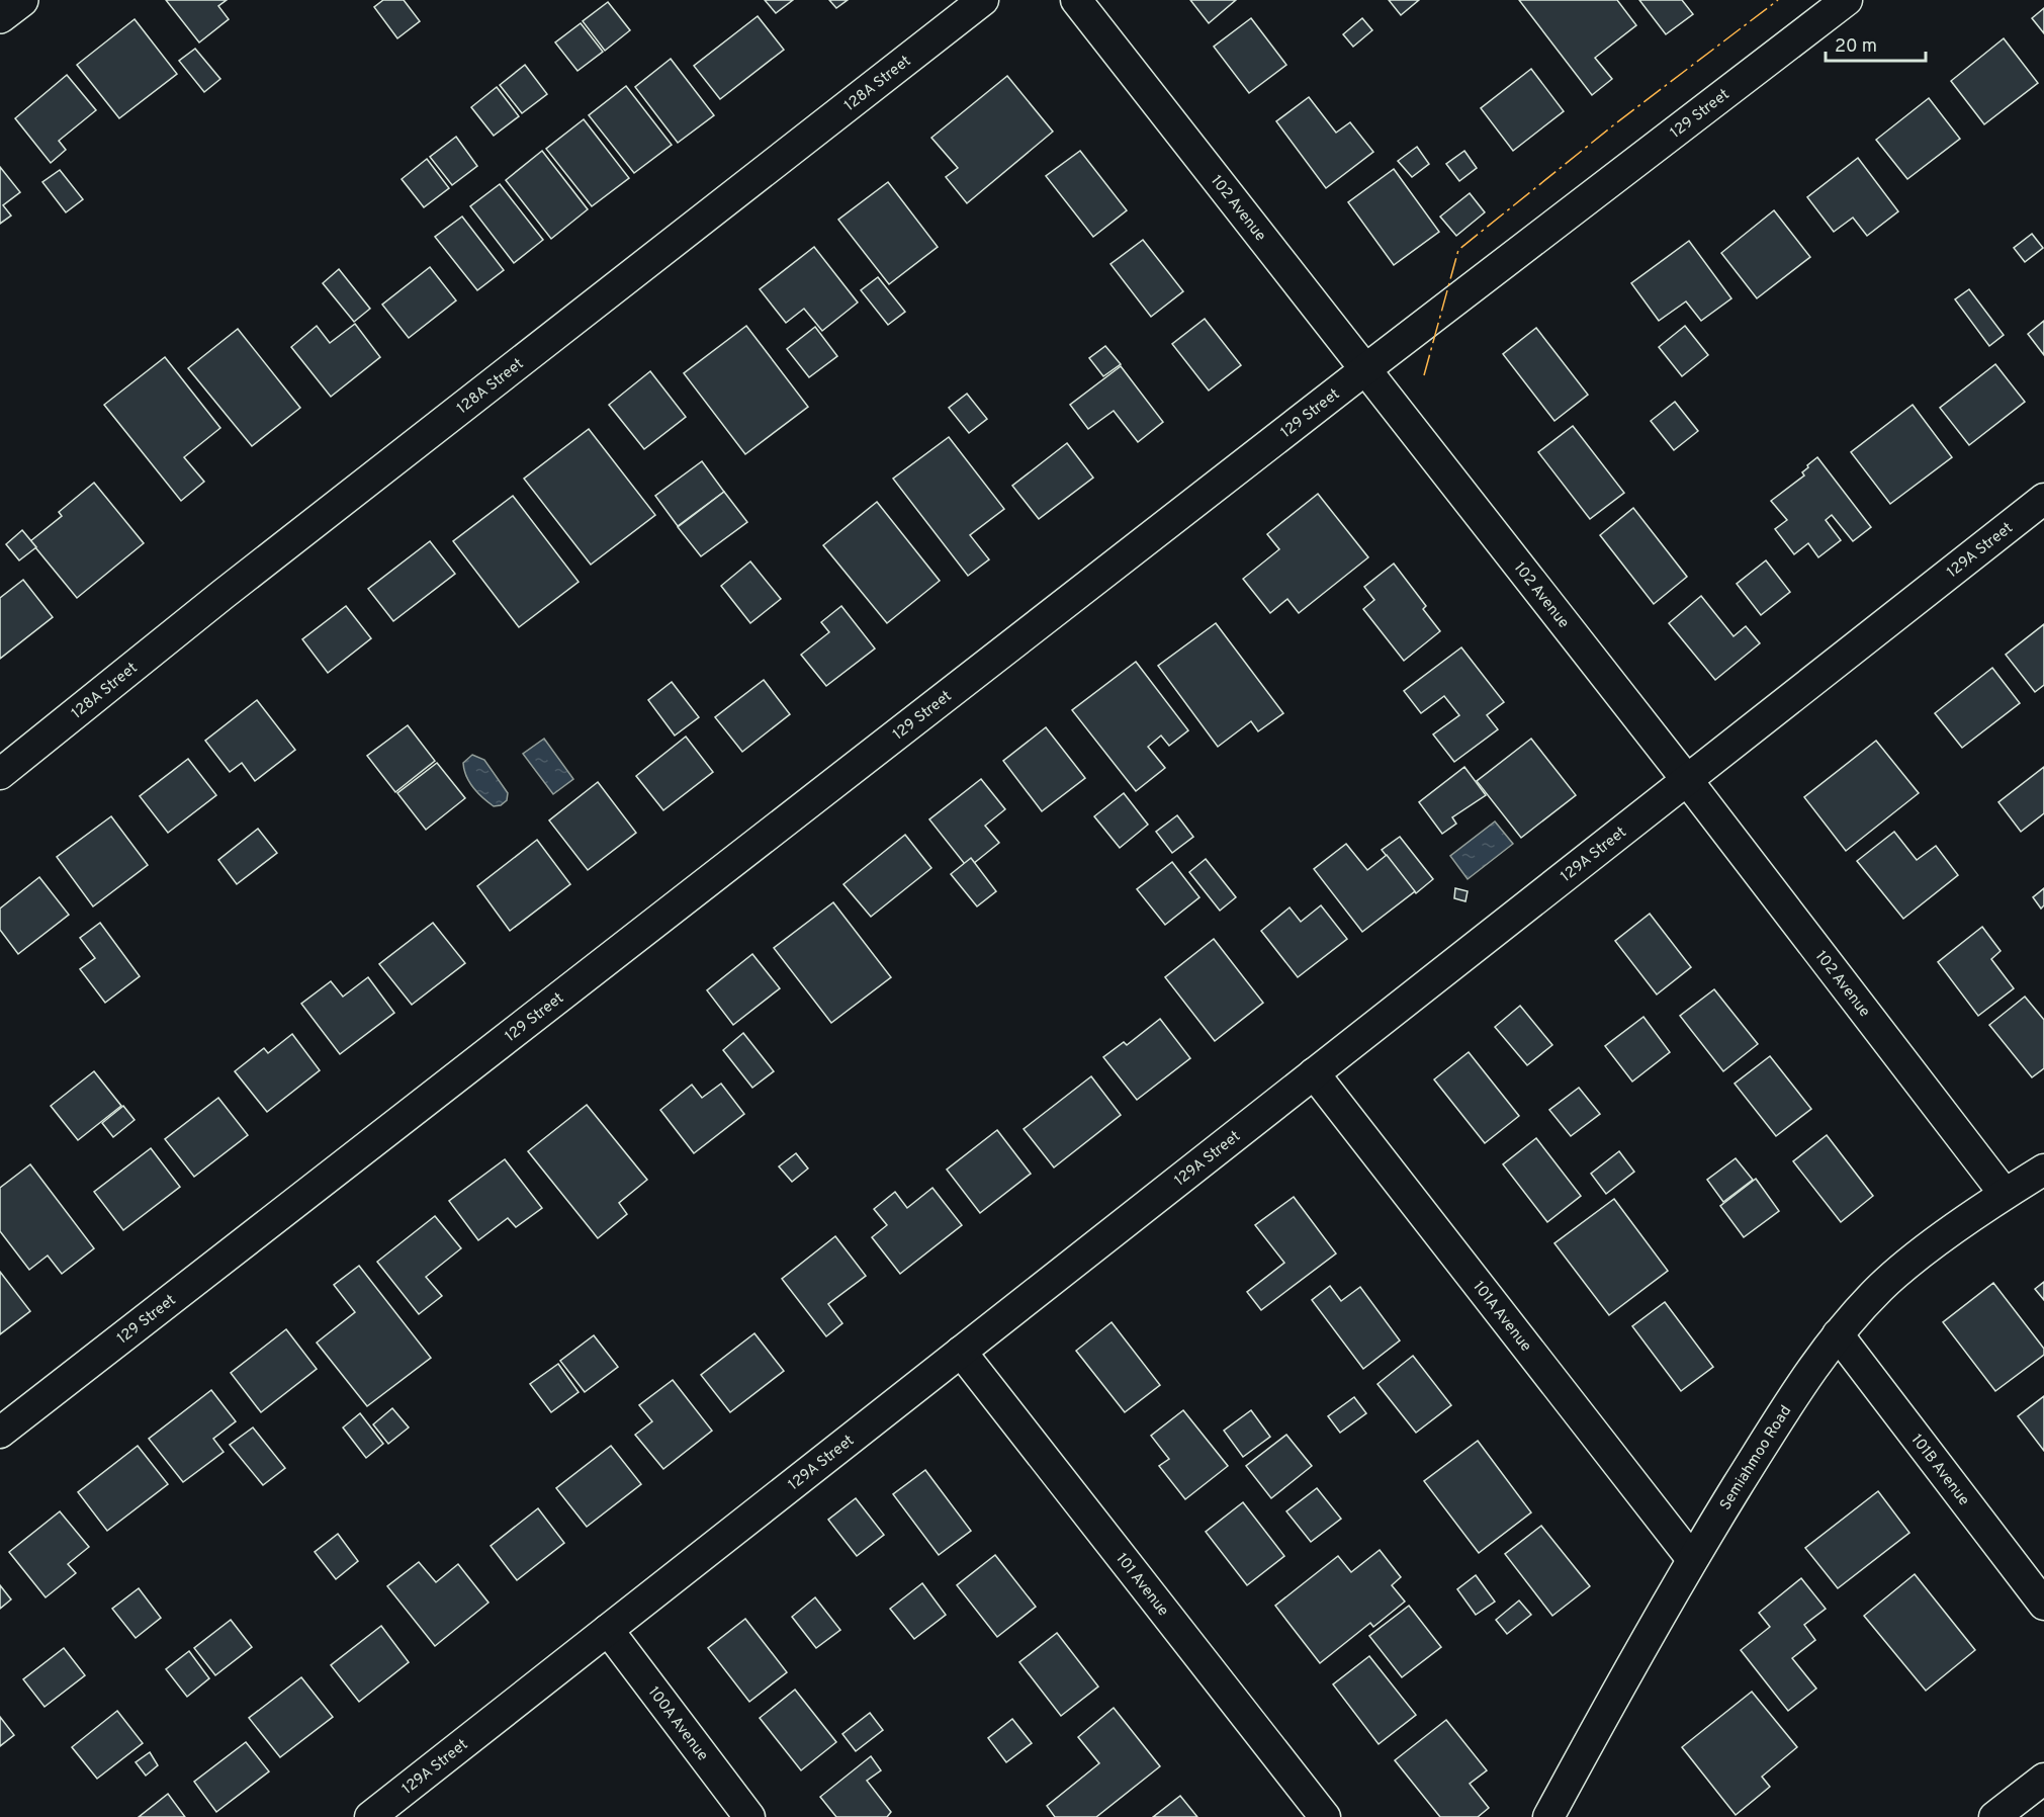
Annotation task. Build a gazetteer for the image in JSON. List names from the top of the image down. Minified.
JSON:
{"streets":{"street":["128A Street","129 Street","102 Avenue","129A Street","101A Avenue","Semiahmoo Road","101B Avenue","101 Avenue","100A Avenue"]},"crossings":[["129 Street","102 Avenue"],["102 Avenue","129A Street"],["102 Avenue","Semiahmoo Road"],["129A Street","101A Avenue"],["129A Street","101 Avenue"],["129A Street","100A Avenue"],["101A Avenue","Semiahmoo Road"],["Semiahmoo Road","101B Avenue"]],"scale_bar":"20 m"}
